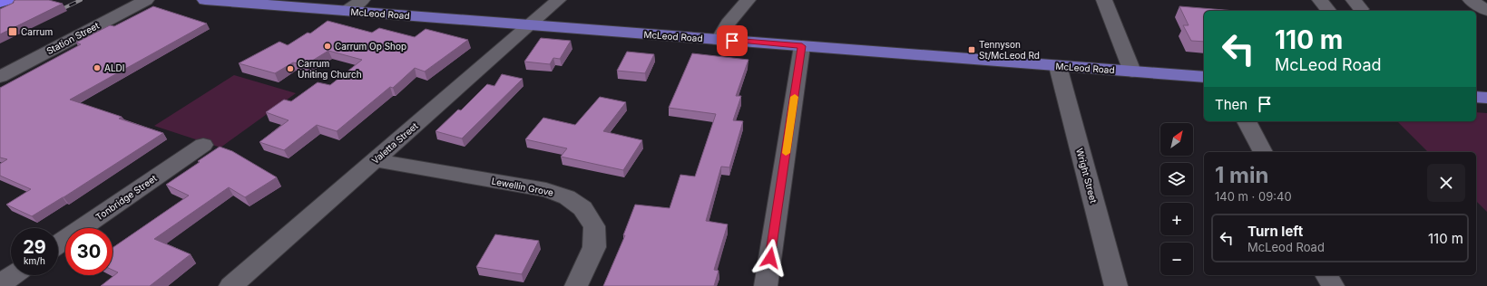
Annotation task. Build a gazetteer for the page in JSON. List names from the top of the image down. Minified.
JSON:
{"streets":{"main road":["McLeod Road"],"street":["Station Street","Valetta Street","Wright Street","Lewellin Grove","Tonbridge Street"]},"crossings":[["McLeod Road","Valetta Street"],["McLeod Road","Wright Street"],["Valetta Street","Lewellin Grove"]],"places":{"transit":["Carrum","Tennyson St/McLeod Rd"],"other":["Carrum Op Shop","ALDI","Carrum Uniting Church"]},"north":"top right","page":{"turn":["110 m","McLeod Road"],"then":"Then","map_buttons":["+","−"],"heading":["1 min","140 m · 09:40"],"list":[{"name":"Turn left","note":"McLeod Road","value":"110 m"}],"speed":"29 km/h","limit":"30"}}
